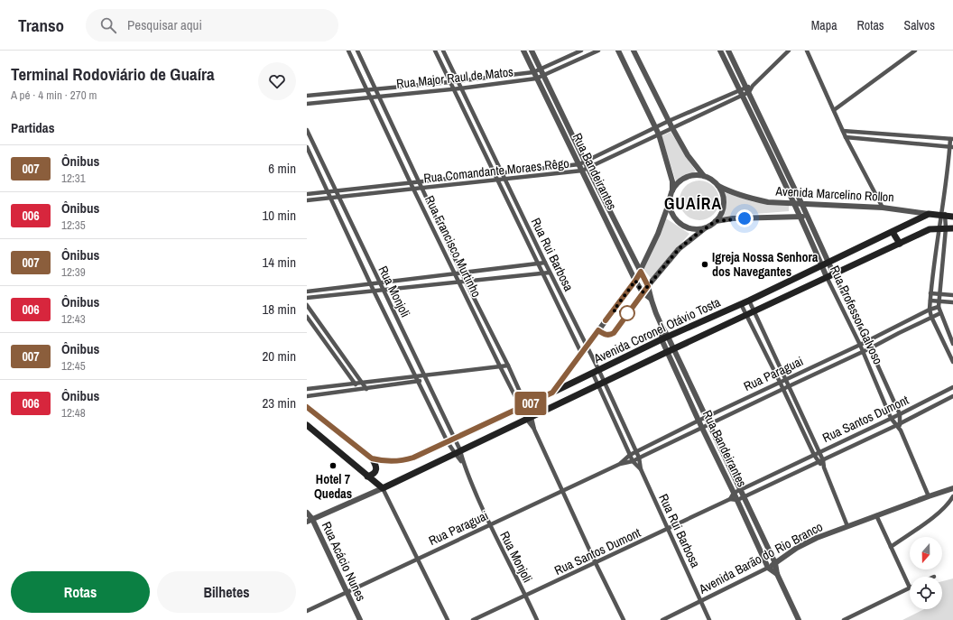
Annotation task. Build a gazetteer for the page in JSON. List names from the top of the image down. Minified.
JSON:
{"streets":{"main road":["Avenida Marcelino Rollon","Avenida Coronel Otávio Tosta"],"street":["Rua Major Raul de Matos","Rua Comandante Moraes Rêgo","Rua Bandeirantes","Rua Francisco Murtinho","Rua Rui Barbosa","Rua Monjoli","Rua Professor Galvoso","Rua Paraguai","Rua Santos Dumont","Avenida Barão do Rio Branco","Rua Acácio Nunes"]},"crossings":[["Rua Major Raul de Matos","Rua Bandeirantes"],["Rua Major Raul de Matos","Rua Francisco Murtinho"],["Rua Major Raul de Matos","Rua Rui Barbosa"],["Rua Comandante Moraes Rêgo","Rua Bandeirantes"],["Rua Comandante Moraes Rêgo","Rua Francisco Murtinho"],["Rua Comandante Moraes Rêgo","Rua Rui Barbosa"],["Rua Comandante Moraes Rêgo","Rua Monjoli"],["Rua Comandante Moraes Rêgo","Rua Professor Galvoso"],["Rua Bandeirantes","Avenida Coronel Otávio Tosta"],["Rua Bandeirantes","Rua Paraguai"],["Rua Bandeirantes","Rua Santos Dumont"],["Rua Bandeirantes","Avenida Barão do Rio Branco"],["Avenida Marcelino Rollon","Rua Professor Galvoso"],["Avenida Marcelino Rollon","Avenida Coronel Otávio Tosta"],["Rua Francisco Murtinho","Avenida Coronel Otávio Tosta"],["Rua Francisco Murtinho","Rua Paraguai"],["Rua Francisco Murtinho","Rua Santos Dumont"],["Rua Rui Barbosa","Avenida Coronel Otávio Tosta"],["Rua Rui Barbosa","Rua Paraguai"],["Rua Rui Barbosa","Rua Santos Dumont"],["Rua Rui Barbosa","Avenida Barão do Rio Branco"],["Rua Monjoli","Avenida Coronel Otávio Tosta"],["Rua Monjoli","Rua Paraguai"],["Rua Monjoli","Rua Santos Dumont"],["Rua Professor Galvoso","Avenida Coronel Otávio Tosta"],["Rua Professor Galvoso","Rua Paraguai"],["Rua Professor Galvoso","Rua Santos Dumont"],["Rua Professor Galvoso","Avenida Barão do Rio Branco"],["Rua Paraguai","Rua Acácio Nunes"]],"districts":["GUAÍRA"],"places":["Igreja Nossa Senhora dos Navegantes","Hotel 7 Quedas"],"lines":["bus line 007"],"north":"bottom","page":{"header":"Transo","search":"Pesquisar aqui","nav":["Mapa","Rotas","Salvos"],"heading":[["Terminal Rodoviário de Guaíra","A pé · 4 min · 270 m"],"Partidas"],"on_map":"007","list":[{"mark":"007","name":"Ônibus","note":"12:31","value":"6 min"},{"mark":"006","name":"Ônibus","note":"12:35","value":"10 min"},{"mark":"007","name":"Ônibus","note":"12:39","value":"14 min"},{"mark":"006","name":"Ônibus","note":"12:43","value":"18 min"},{"mark":"007","name":"Ônibus","note":"12:45","value":"20 min"},{"mark":"006","name":"Ônibus","note":"12:48","value":"23 min"}],"buttons":["Rotas","Bilhetes"]}}
